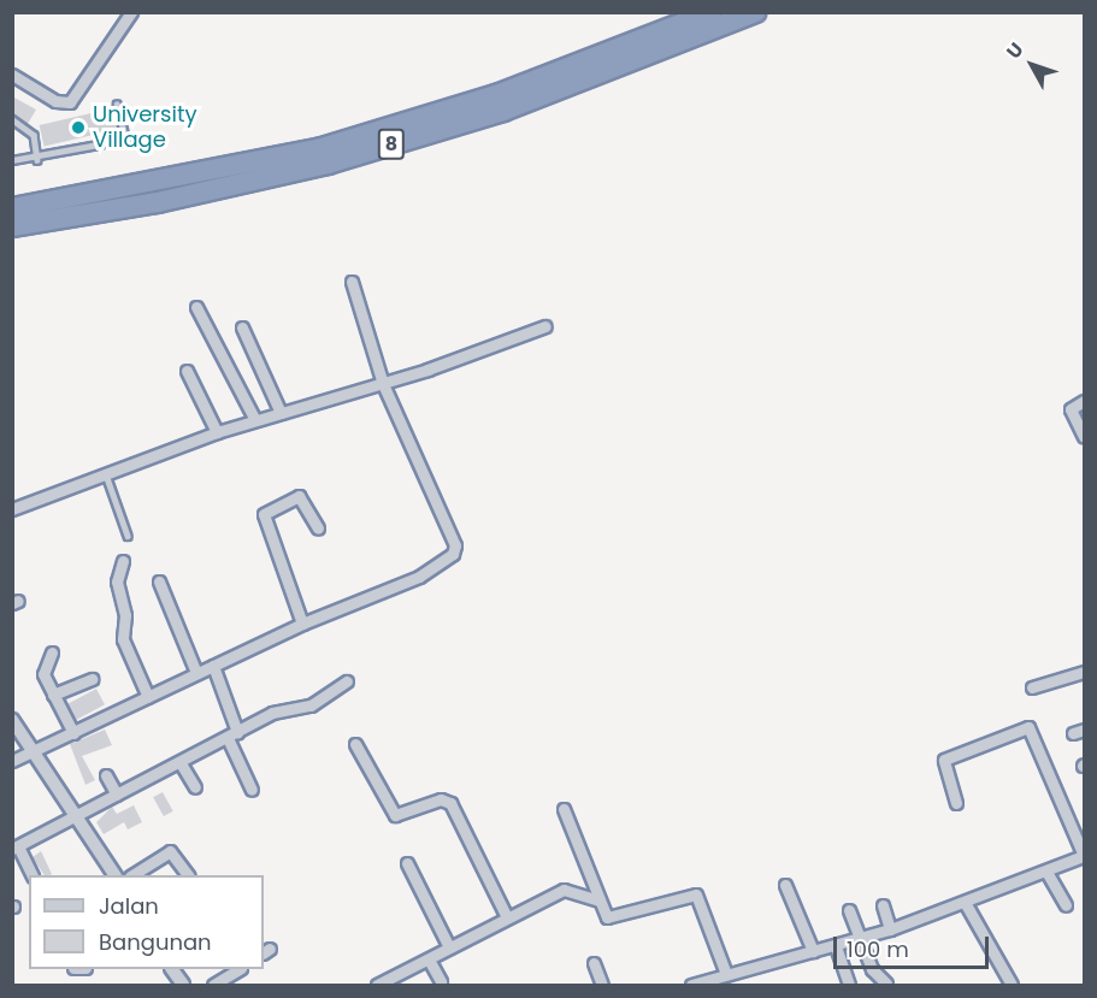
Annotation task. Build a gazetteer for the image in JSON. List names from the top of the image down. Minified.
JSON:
{"streets":{"highway":["8"]},"places":["University Village"],"legend":["Jalan","Bangunan"],"scale_bar":"100 m","north":"top left"}
